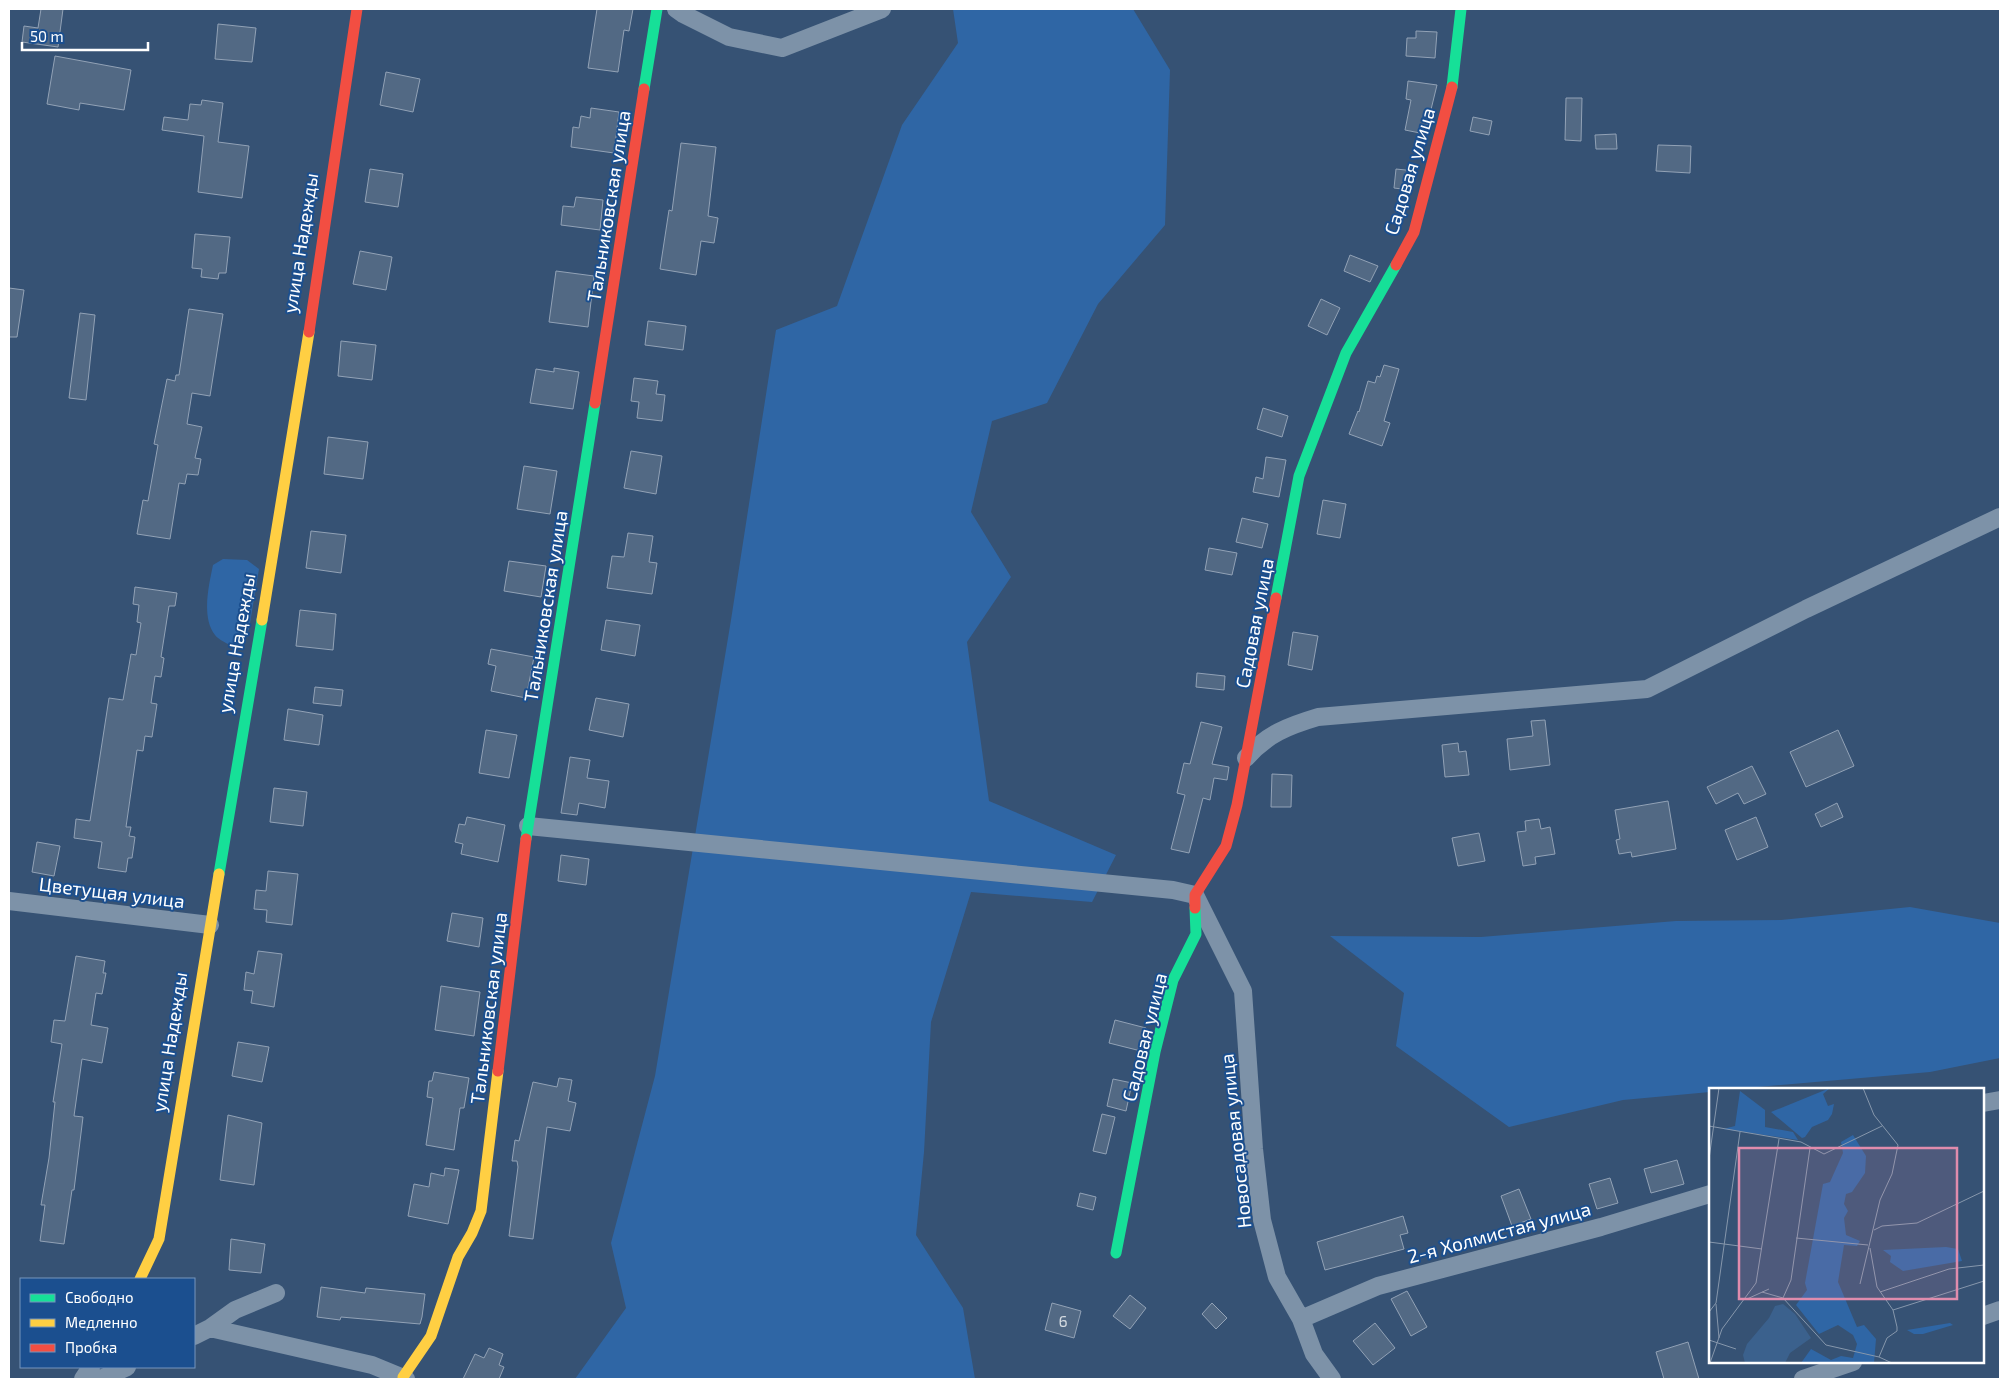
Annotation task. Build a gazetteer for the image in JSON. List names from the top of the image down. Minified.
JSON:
{"streets":{"street":["Садовая улица","Тальниковская улица","улица Надежды","Цветущая улица","Новосадовая улица","2-я Холмистая улица"]},"crossings":[["Садовая улица","Новосадовая улица"],["улица Надежды","Цветущая улица"],["Новосадовая улица","2-я Холмистая улица"]],"house_numbers":["6"],"legend":["Свободно","Медленно","Пробка"],"scale_bar":"50 m"}
